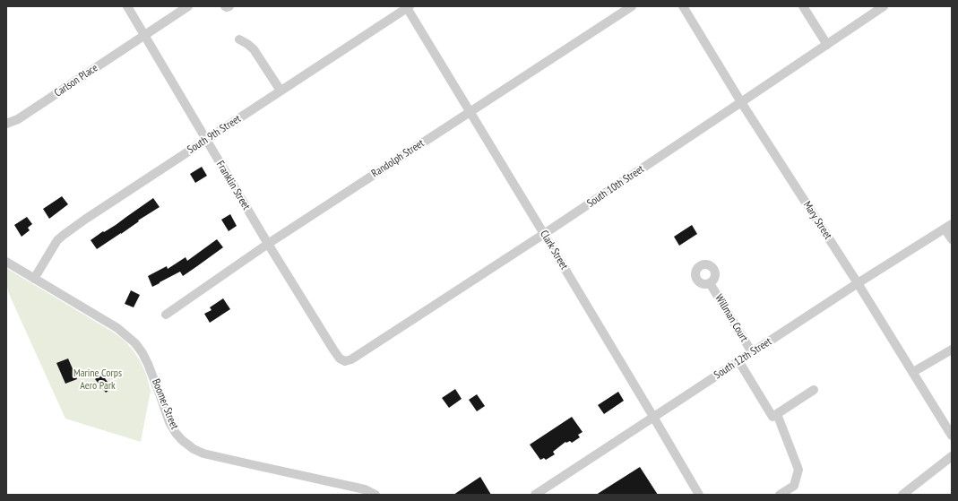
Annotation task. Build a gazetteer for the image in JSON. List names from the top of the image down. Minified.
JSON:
{"streets":{"street":["Carlson Place","South 9th Street","Randolph Street","Franklin Street","South 10th Street","Mary Street","Clark Street","Willman Court","South 12th Street","Boomer Street"]},"crossings":[["Carlson Place","Franklin Street"],["South 9th Street","Franklin Street"],["South 9th Street","Clark Street"],["South 9th Street","Boomer Street"],["Randolph Street","Franklin Street"],["Randolph Street","Clark Street"],["Franklin Street","South 10th Street"],["South 10th Street","Mary Street"],["South 10th Street","Clark Street"],["Mary Street","South 12th Street"],["Clark Street","South 12th Street"],["Willman Court","South 12th Street"]],"parks":["Marine Corps Aero Park"]}
